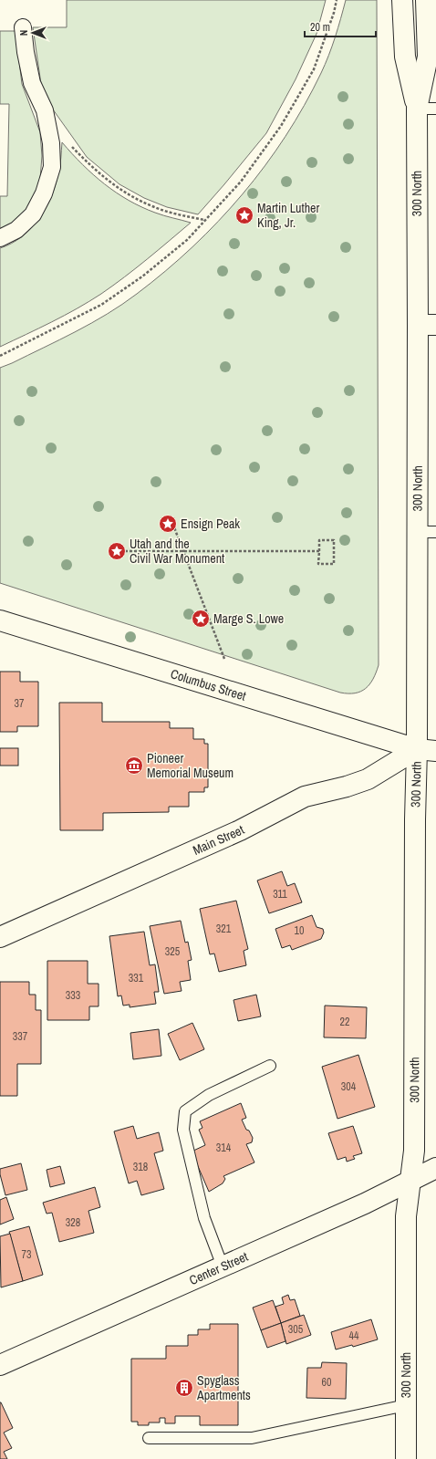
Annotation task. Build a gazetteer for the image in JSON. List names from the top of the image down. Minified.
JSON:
{"streets":{"street":["300 North","Columbus Street","Main Street","Center Street"]},"crossings":[["300 North","Columbus Street"],["300 North","Main Street"],["300 North","Center Street"],["Columbus Street","Main Street"]],"places":{"place":["Martin Luther King, Jr.","Ensign Peak","Utah and the Civil War Monument","Marge S. Lowe"],"museum":["Pioneer Memorial Museum"],"building":["Spyglass Apartments"]},"house_numbers":["37","311","321","10","325","331","333","22","337","304","314","318","328","73","305","44","60"],"scale_bar":"20 m","north":"left"}
